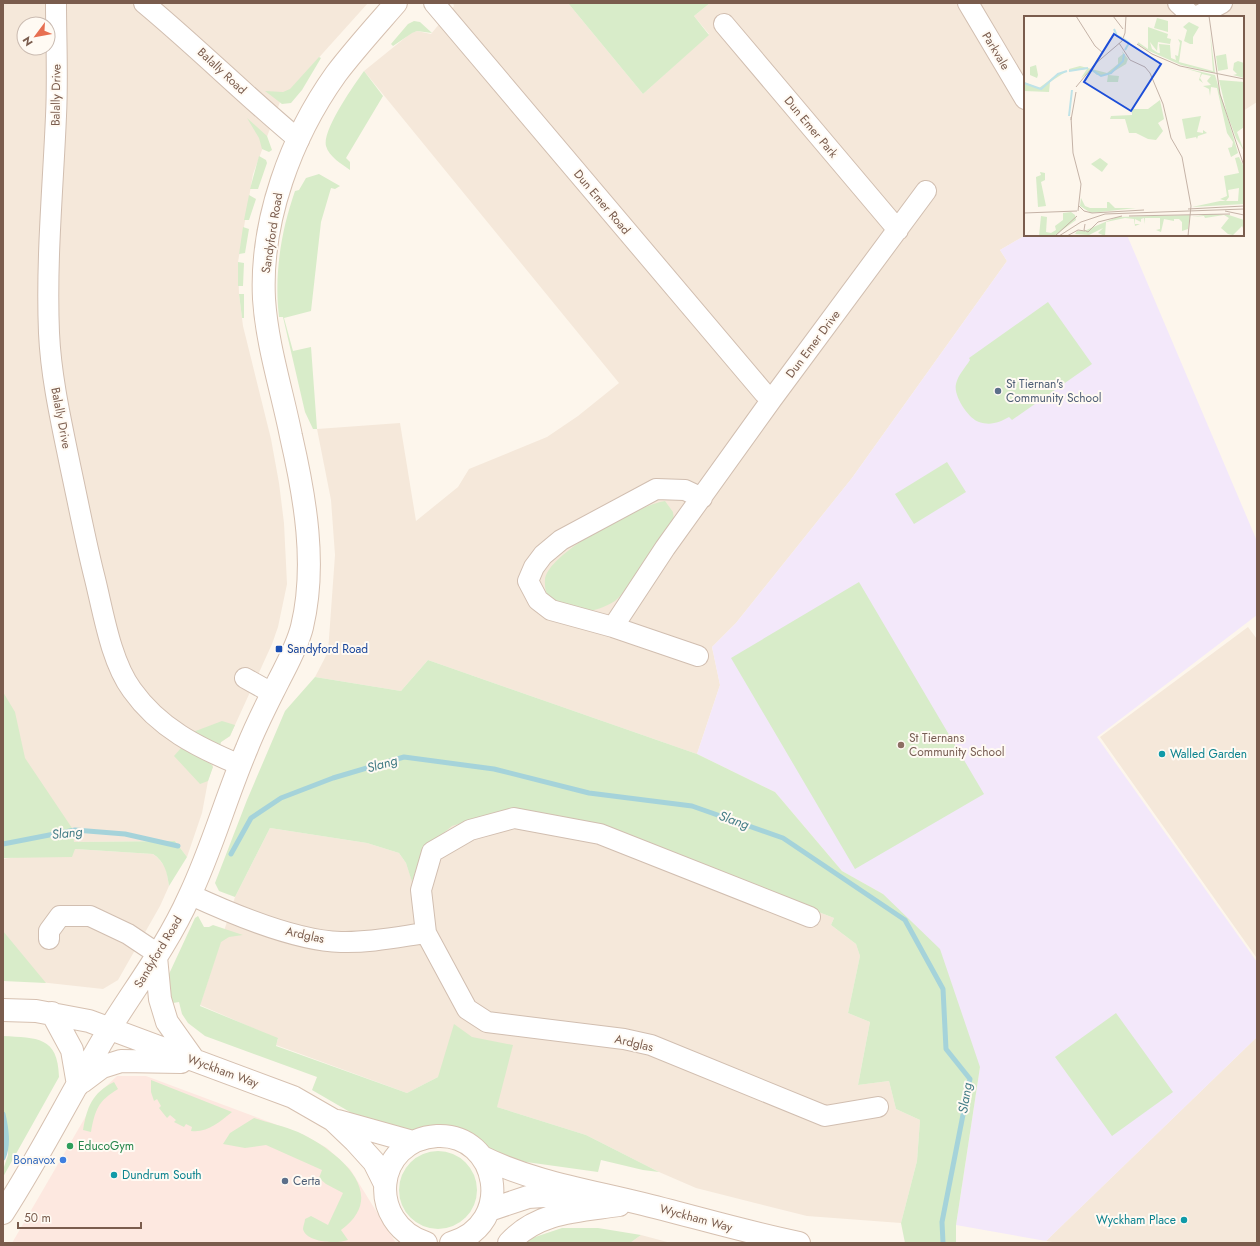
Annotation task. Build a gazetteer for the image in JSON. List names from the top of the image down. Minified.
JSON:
{"streets":{"main road":["Sandyford Road","Wyckham Way"],"street":["Parkvale","Balally Road","Balally Drive","Dun Emer Park","Dun Emer Road","Dun Emer Drive","Ardglas"]},"crossings":[["Balally Road","Sandyford Road"],["Balally Drive","Sandyford Road"],["Dun Emer Park","Dun Emer Drive"],["Dun Emer Road","Dun Emer Drive"],["Sandyford Road","Ardglas"],["Sandyford Road","Wyckham Way"]],"water":["Slang"],"places":{"other":["St Tiernan's Community School","St Tiernans Community School","Walled Garden","EducoGym","Bonavox","Dundrum South","Certa","Wyckham Place"],"transit":["Sandyford Road"]},"scale_bar":"50 m","north":"bottom left"}
